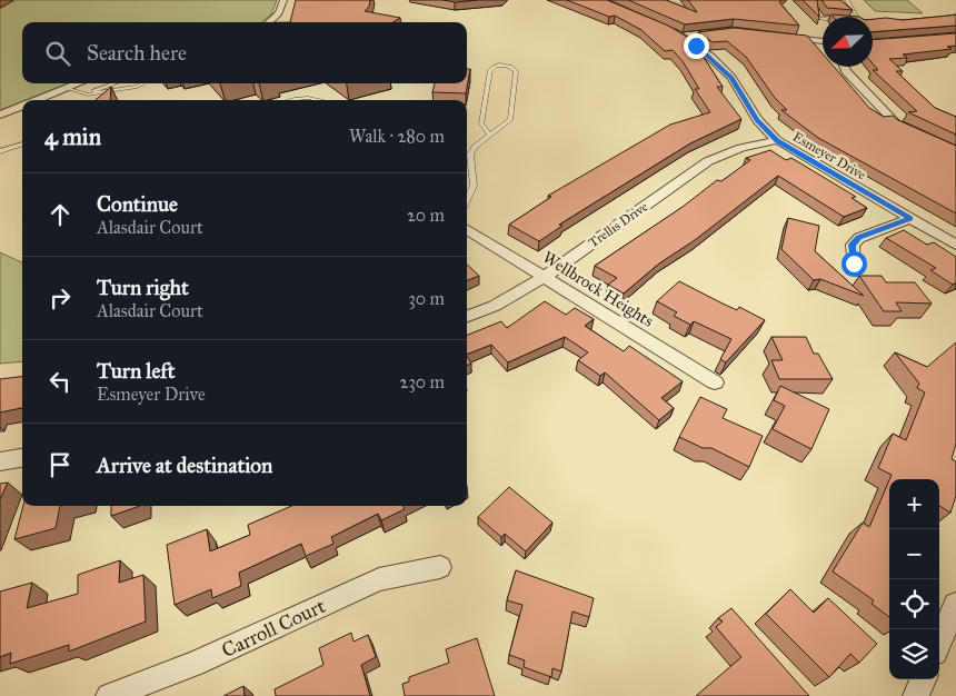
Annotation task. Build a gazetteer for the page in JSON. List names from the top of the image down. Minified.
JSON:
{"streets":{"street":["Esmeyer Drive","Trellis Drive","Wellbrock Heights","Carroll Court"]},"crossings":[["Esmeyer Drive","Trellis Drive"],["Trellis Drive","Wellbrock Heights"]],"north":"bottom left","page":{"search":"Search here","heading":["4 min","Walk · 280 m"],"list":[["Continue","Alasdair Court","20 m"],["Turn right","Alasdair Court","30 m"],["Turn left","Esmeyer Drive","230 m"],"Arrive at destination"],"map_buttons":["+","−"]}}
